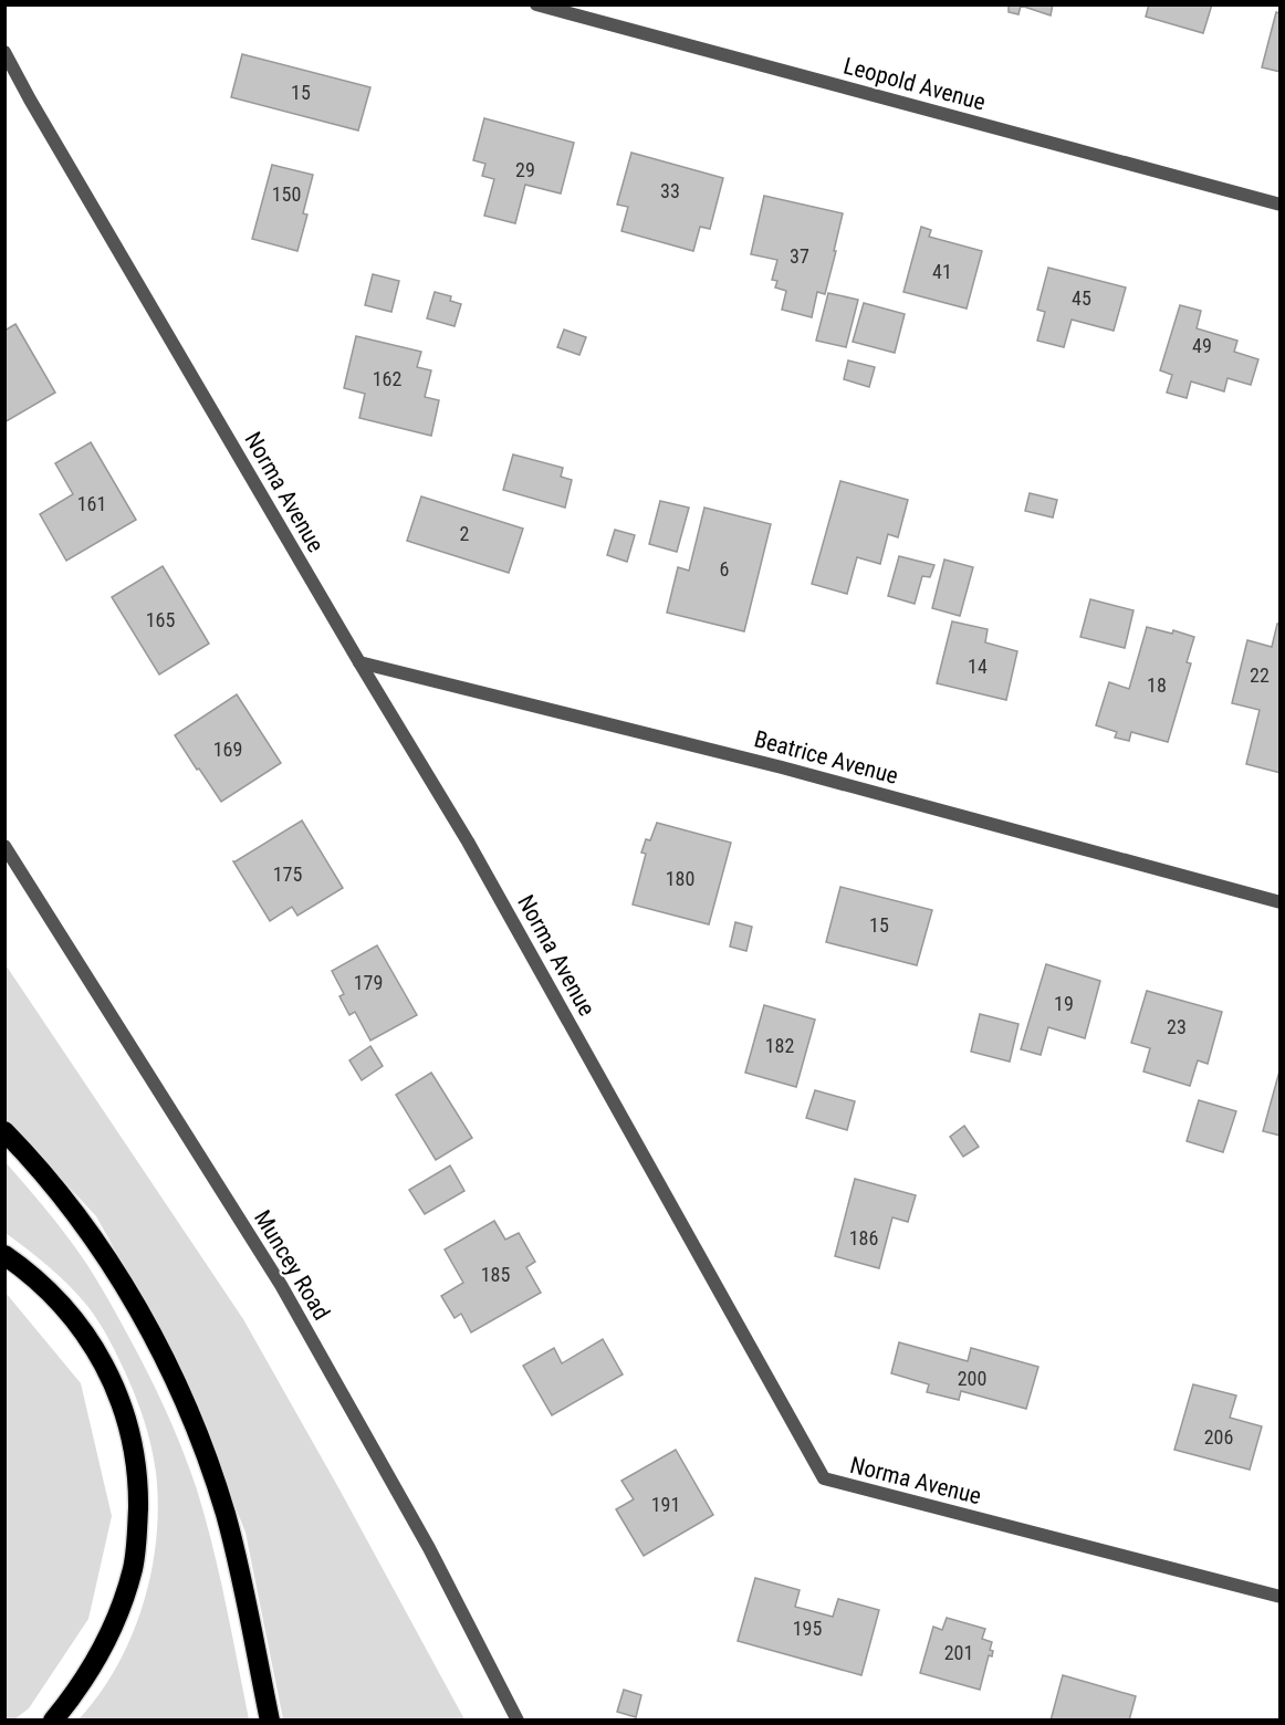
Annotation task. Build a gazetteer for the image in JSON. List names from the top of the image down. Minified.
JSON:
{"streets":{"street":["Leopold Avenue","Norma Avenue","Beatrice Avenue","Muncey Road"]},"crossings":[["Norma Avenue","Beatrice Avenue"]],"house_numbers":["15","29","33","150","37","41","45","49","162","161","2","6","165","14","22","18","169","175","180","15","179","19","23","182","186","185","200","206","191","195","201"]}
